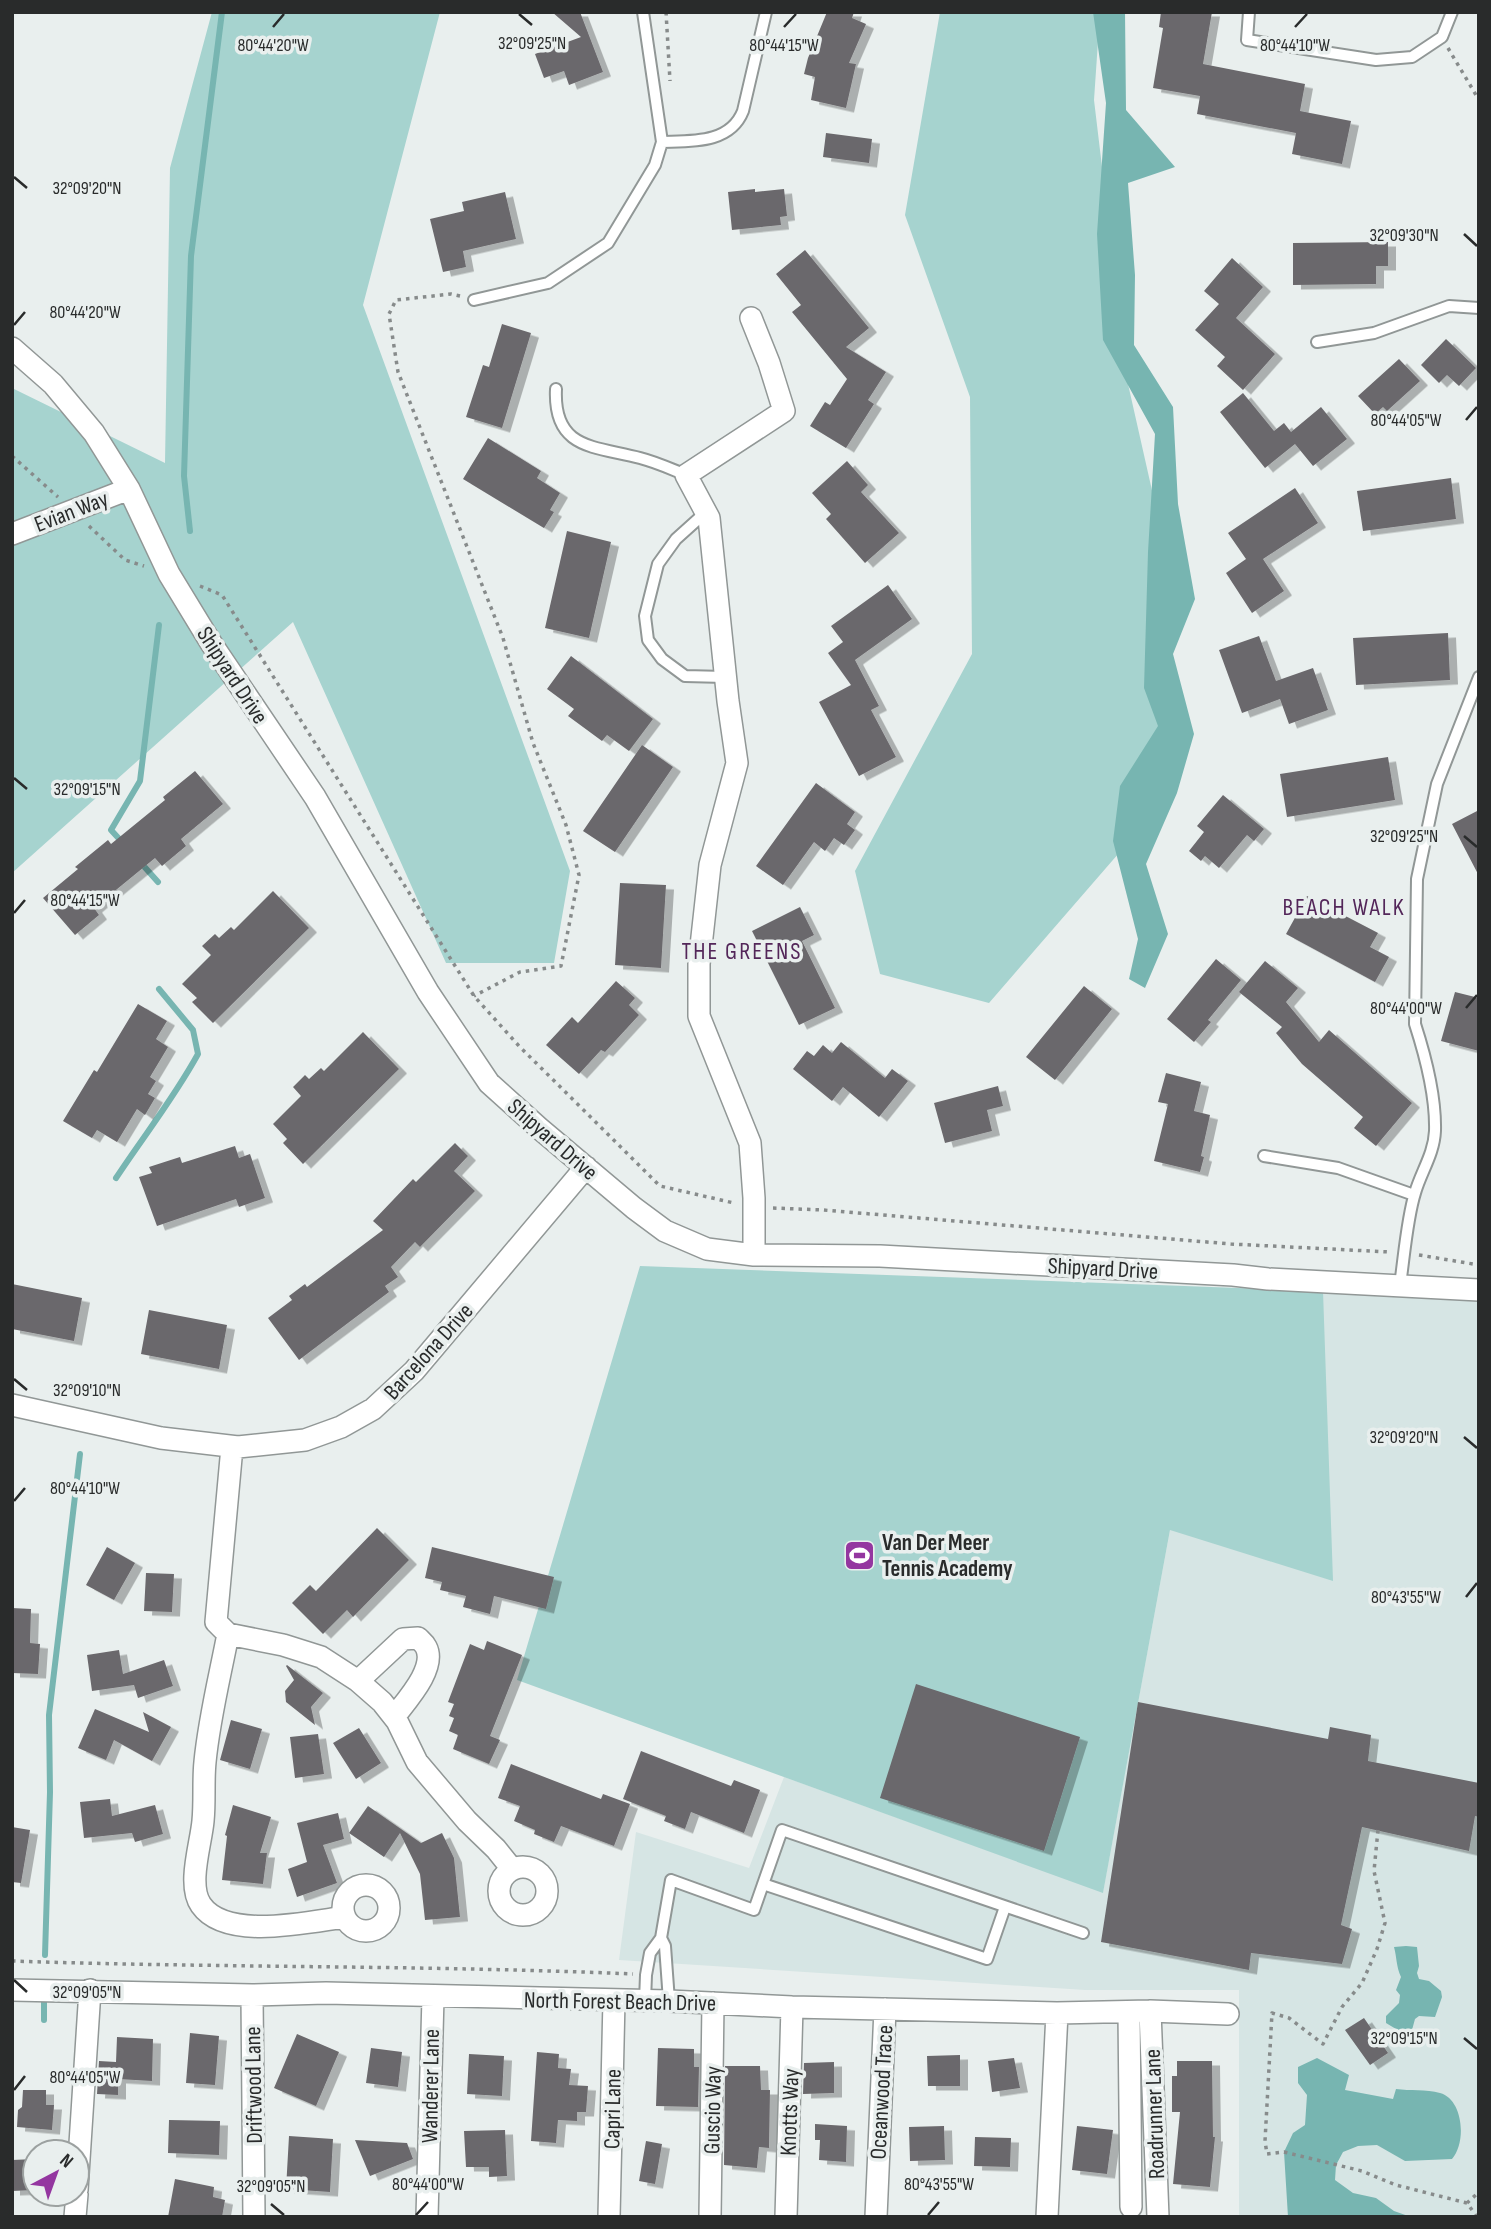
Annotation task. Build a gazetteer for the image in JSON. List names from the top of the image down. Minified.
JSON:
{"streets":{"street":["Evian Way","Shipyard Drive","Barcelona Drive","North Forest Beach Drive","Driftwood Lane","Wanderer Lane","Oceanwood Trace","Capri Lane","Guscio Way","Knotts Way","Roadrunner Lane"]},"crossings":[["Evian Way","Shipyard Drive"],["Shipyard Drive","Barcelona Drive"],["North Forest Beach Drive","Driftwood Lane"],["North Forest Beach Drive","Wanderer Lane"],["North Forest Beach Drive","Oceanwood Trace"],["North Forest Beach Drive","Capri Lane"],["North Forest Beach Drive","Guscio Way"],["North Forest Beach Drive","Knotts Way"],["North Forest Beach Drive","Roadrunner Lane"]],"districts":["BEACH WALK","THE GREENS"],"places":{"sports":["Van Der Meer Tennis Academy"]},"north":"top right","coordinates":["32°09'25\"N","80°44'20\"W","80°44'15\"W","80°44'10\"W","32°09'20\"N","32°09'30\"N","80°44'05\"W","32°09'15\"N","80°44'00\"W","32°09'10\"N","80°43'55\"W","32°09'05\"N"]}
